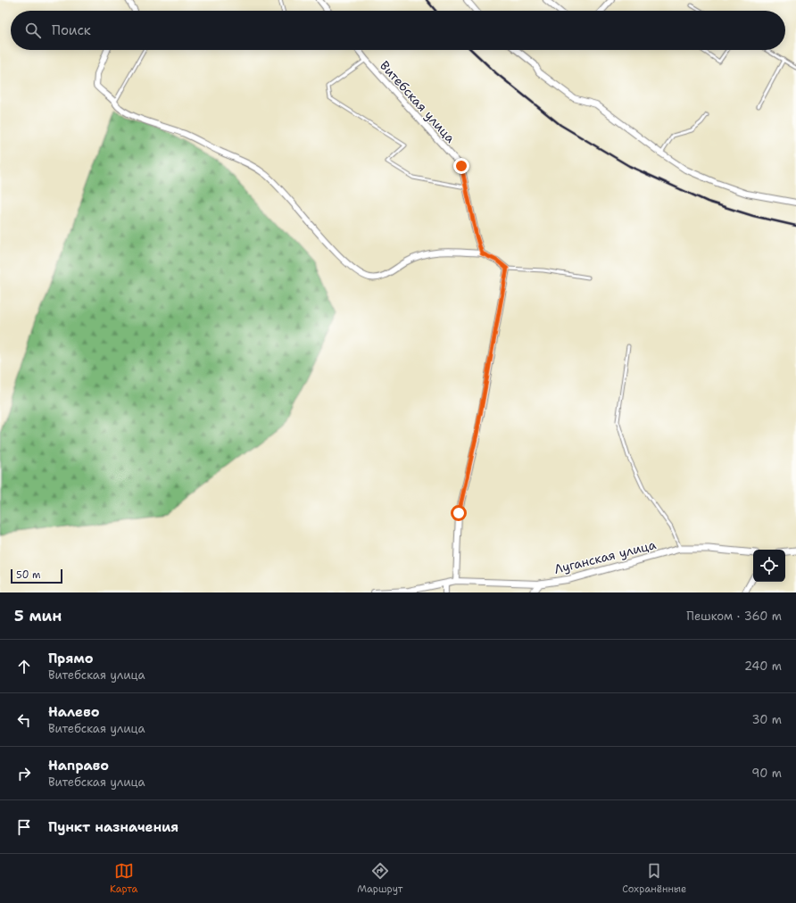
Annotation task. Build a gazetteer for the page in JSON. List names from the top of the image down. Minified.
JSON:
{"streets":{"street":["Витебская улица","Луганская улица"]},"scale_bar":"50 m","page":{"search":"Поиск","scale":"50 m","heading":["5 мин","Пешком · 360 m"],"list":[["Прямо","Витебская улица","240 m"],["Налево","Витебская улица","30 m"],["Направо","Витебская улица","90 m"],"Пункт назначения"],"nav":["Карта","Маршрут","Сохранённые"]}}
